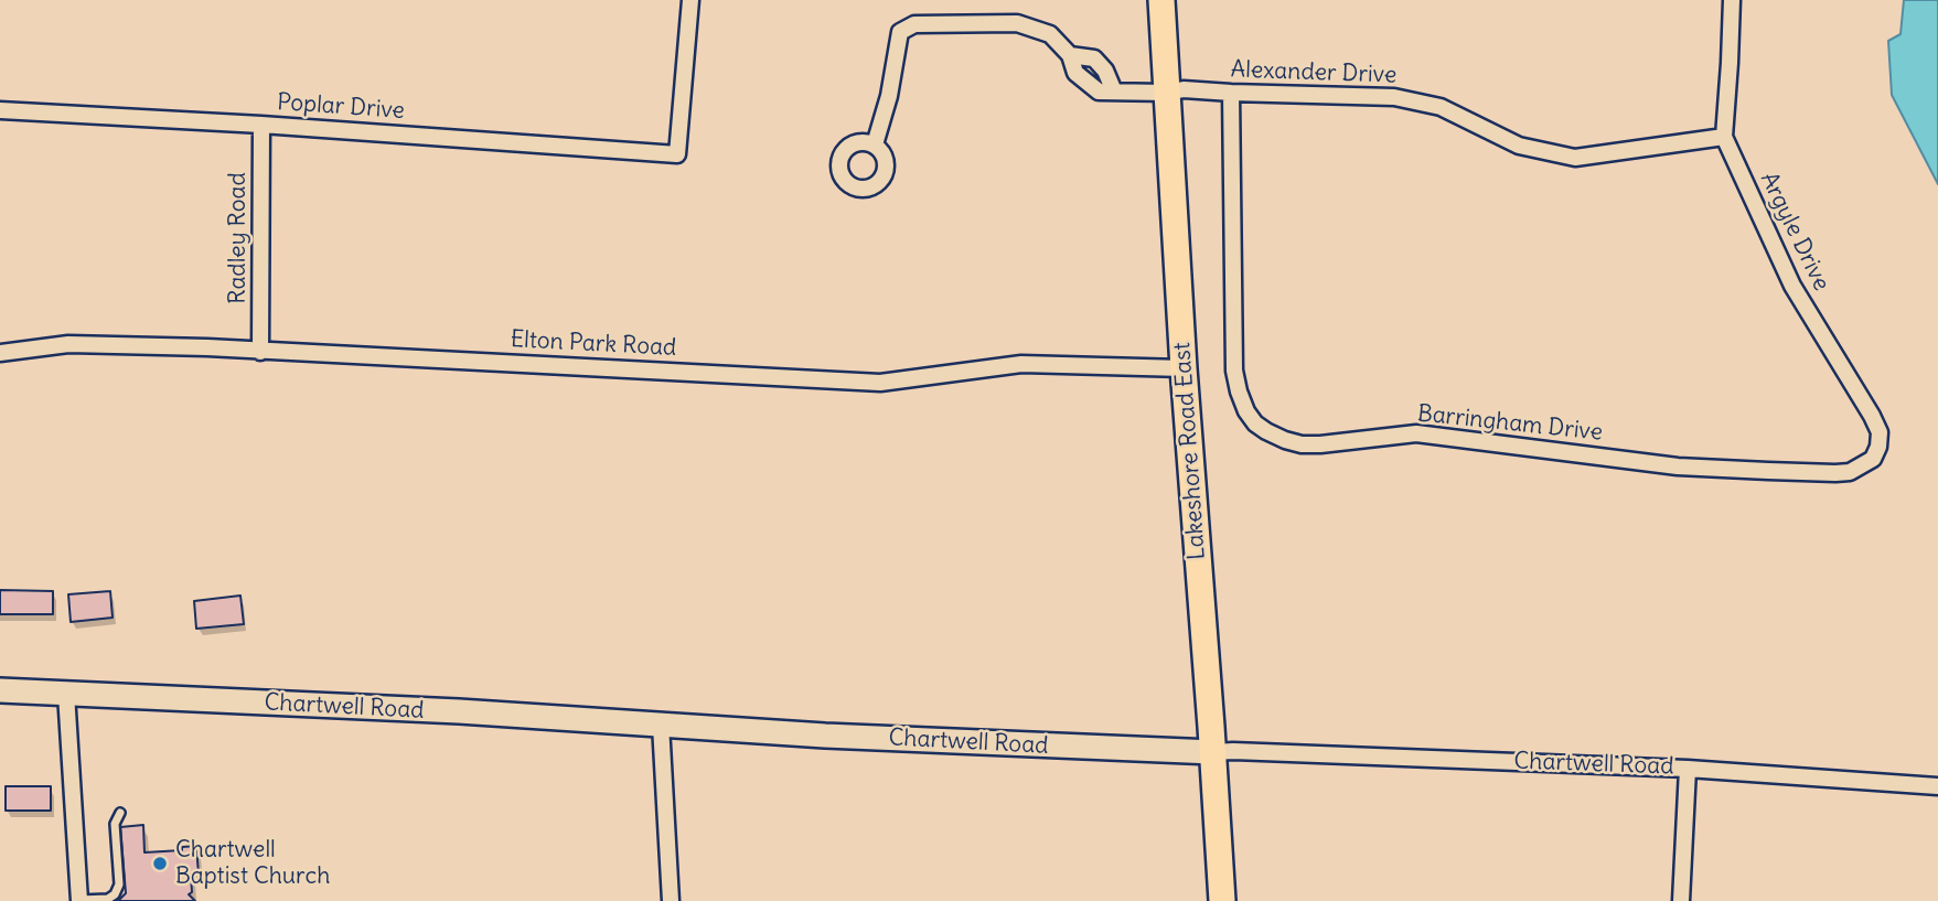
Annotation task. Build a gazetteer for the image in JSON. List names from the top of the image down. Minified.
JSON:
{"streets":{"main road":["Lakeshore Road East"],"street":["Alexander Drive","Poplar Drive","Argyle Drive","Radley Road","Elton Park Road","Barringham Drive","Chartwell Road"]},"crossings":[["Alexander Drive","Argyle Drive"],["Alexander Drive","Barringham Drive"],["Alexander Drive","Lakeshore Road East"],["Poplar Drive","Radley Road"],["Argyle Drive","Barringham Drive"],["Radley Road","Elton Park Road"],["Elton Park Road","Lakeshore Road East"],["Lakeshore Road East","Chartwell Road"]],"places":["Chartwell Baptist Church"]}
